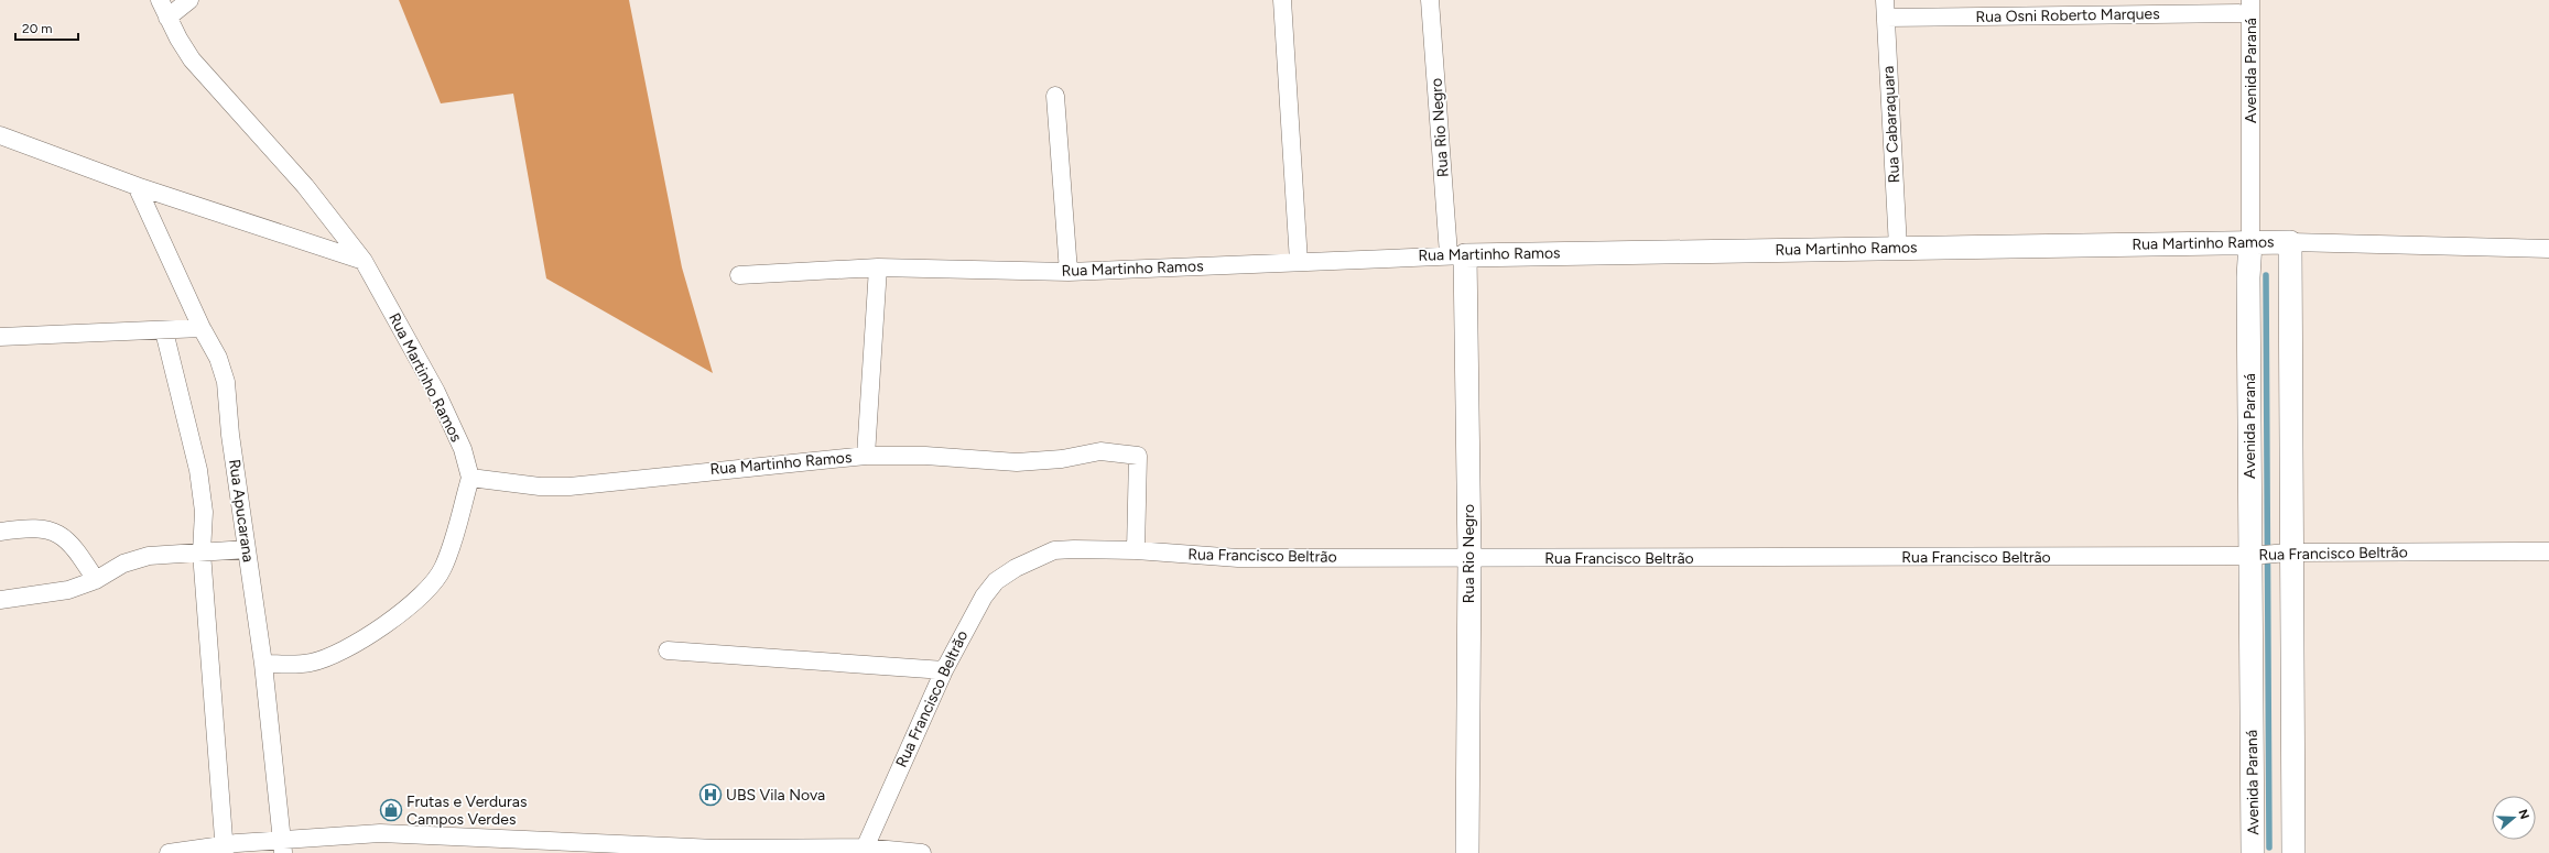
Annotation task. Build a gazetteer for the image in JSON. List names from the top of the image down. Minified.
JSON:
{"streets":{"street":["Rua Osni Roberto Marques","Avenida Paraná","Rua Cabaraquara","Rua Rio Negro","Rua Martinho Ramos","Rua Apucarana","Rua Francisco Beltrão"]},"crossings":[["Rua Osni Roberto Marques","Avenida Paraná"],["Rua Osni Roberto Marques","Rua Cabaraquara"],["Avenida Paraná","Rua Martinho Ramos"],["Avenida Paraná","Rua Francisco Beltrão"],["Rua Cabaraquara","Rua Martinho Ramos"],["Rua Rio Negro","Rua Martinho Ramos"],["Rua Rio Negro","Rua Francisco Beltrão"]],"places":{"hospital":["UBS Vila Nova"],"shop":["Frutas e Verduras Campos Verdes"]},"scale_bar":"20 m","north":"right"}
